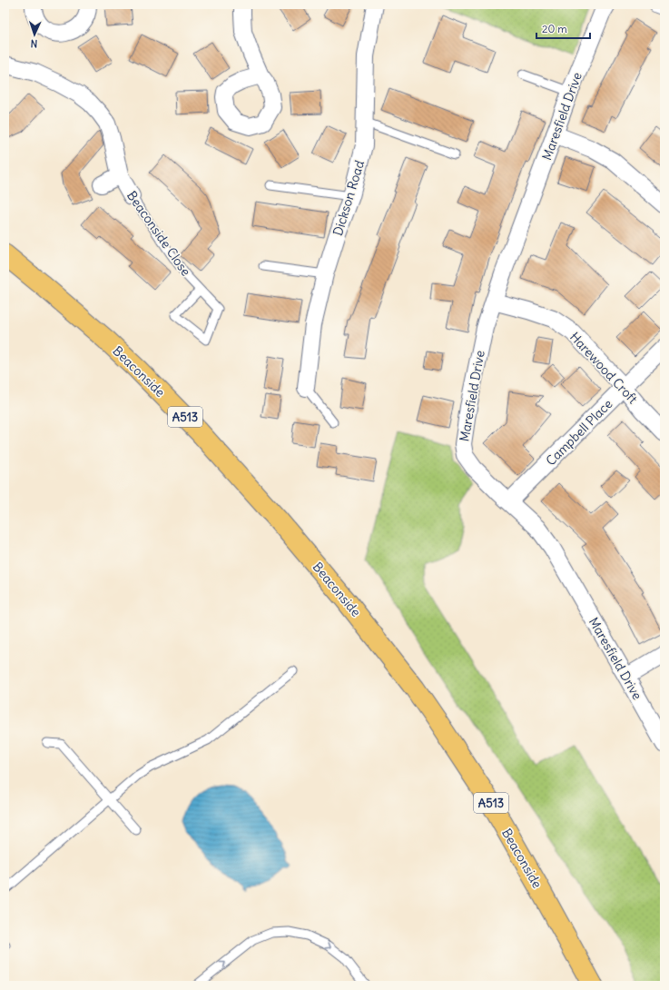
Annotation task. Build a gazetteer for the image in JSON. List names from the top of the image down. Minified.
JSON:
{"streets":{"highway":["Beaconside","A513"],"street":["Maresfield Drive","Dickson Road","Beaconside Close","Harewood Croft","Campbell Place"]},"crossings":[["Maresfield Drive","Harewood Croft"],["Maresfield Drive","Campbell Place"],["Harewood Croft","Campbell Place"]],"scale_bar":"20 m","north":"bottom"}
